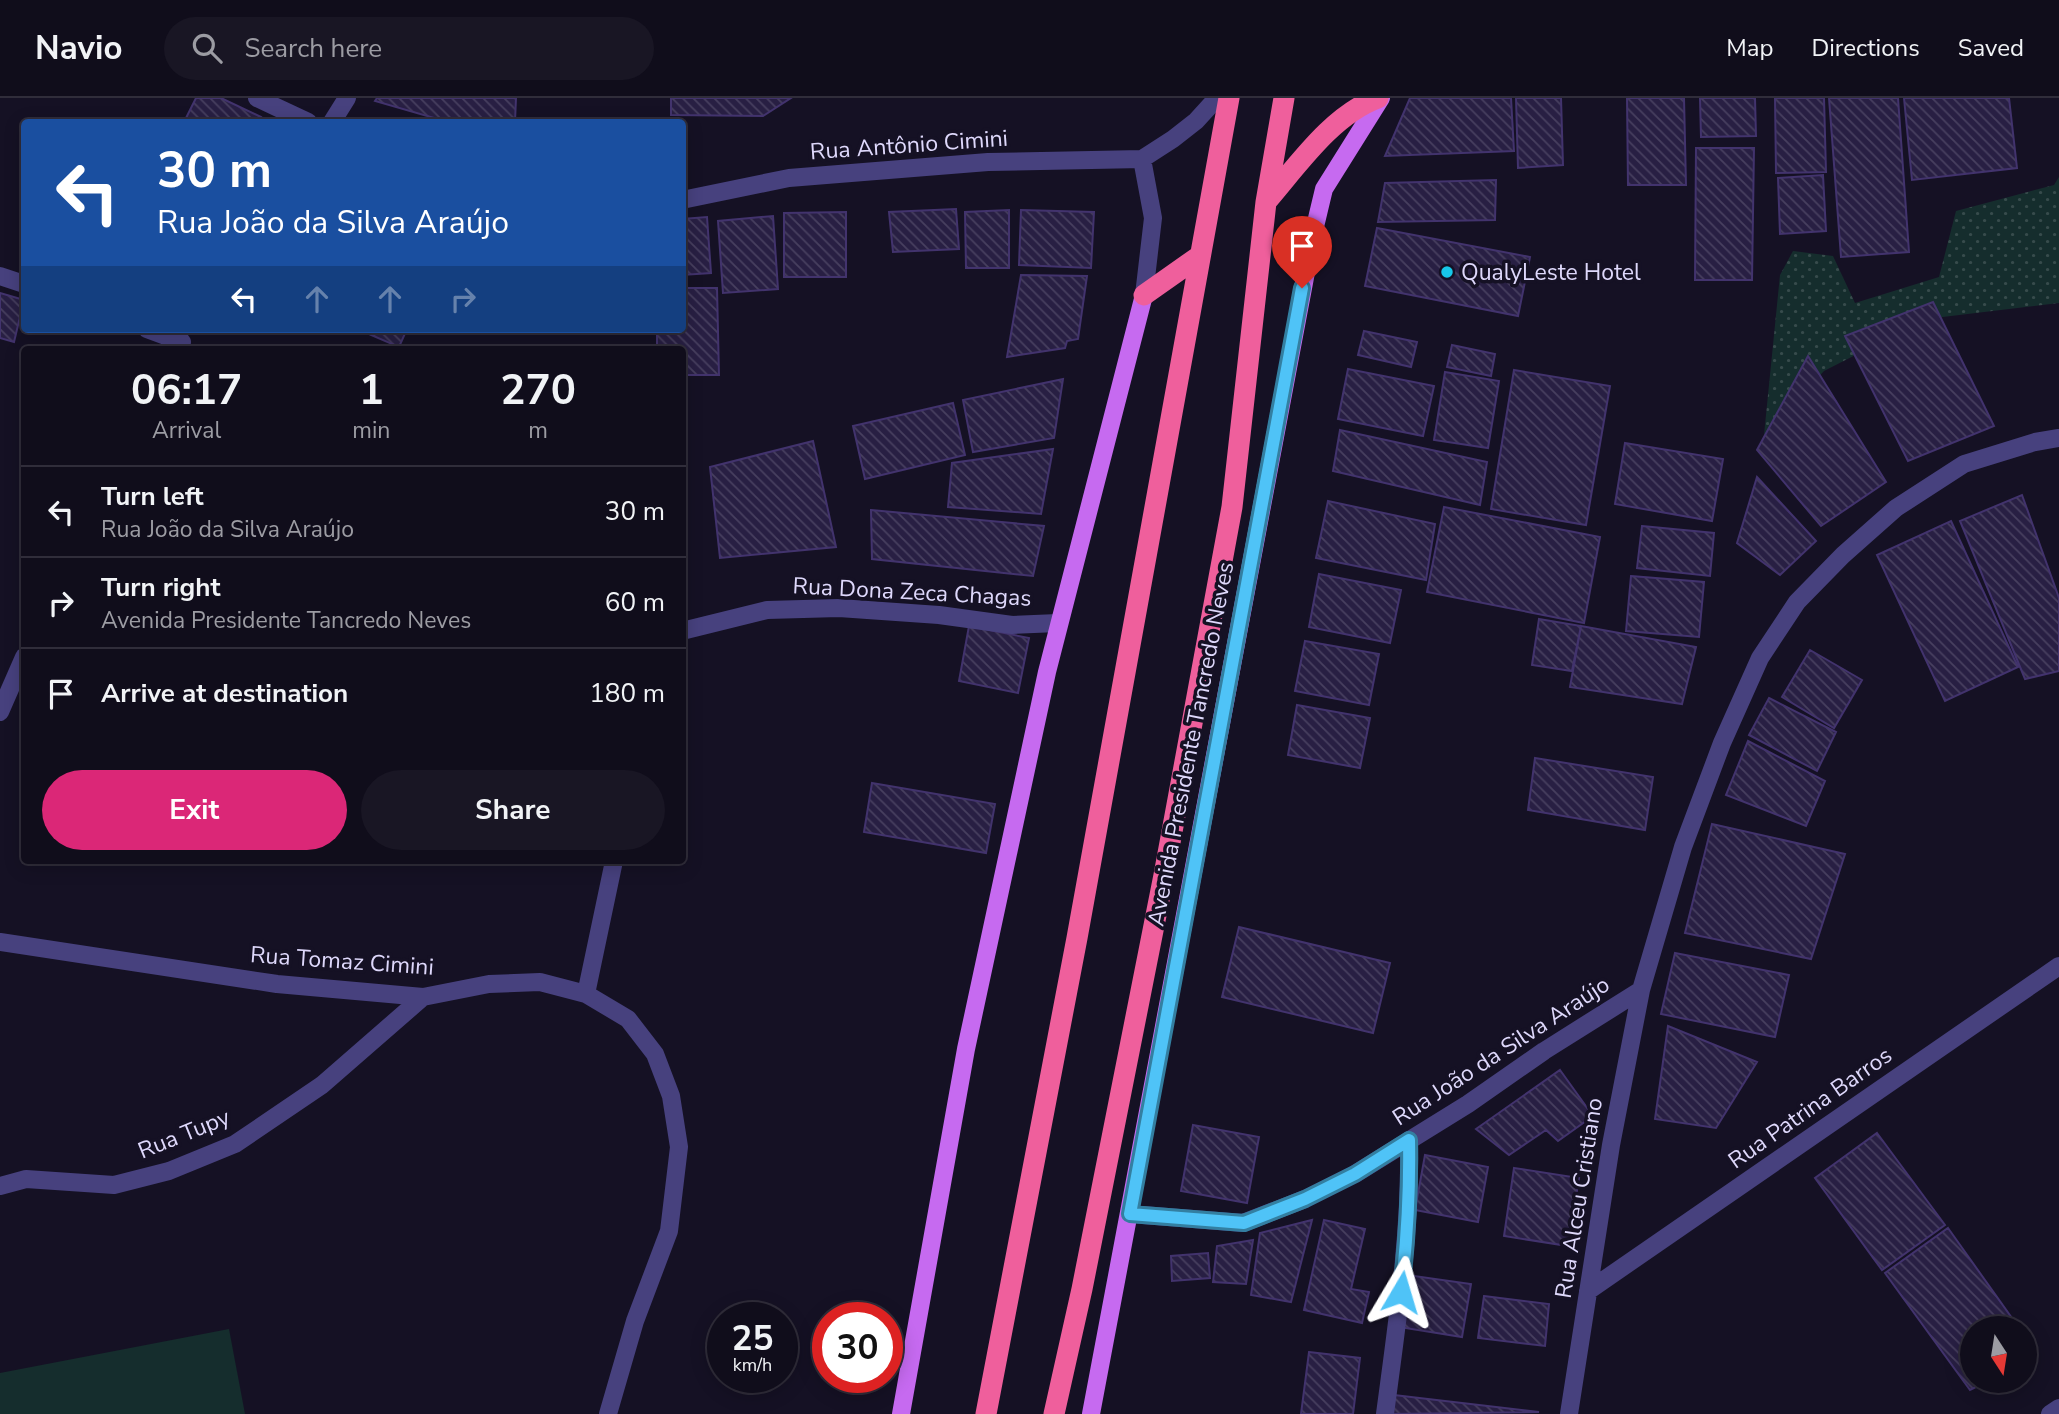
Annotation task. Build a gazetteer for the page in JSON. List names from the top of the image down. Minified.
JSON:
{"streets":{"highway":["Avenida Presidente Tancredo Neves"],"street":["Rua Antônio Cimini","Rua Dona Zeca Chagas","Rua Tomaz Cimini","Rua João da Silva Araújo","Rua Patrina Barros","Rua Tupy","Rua Alceu Cristiano"]},"crossings":[["Avenida Presidente Tancredo Neves","Rua João da Silva Araújo"],["Rua Tomaz Cimini","Rua Tupy"],["Rua João da Silva Araújo","Rua Alceu Cristiano"],["Rua Patrina Barros","Rua Alceu Cristiano"]],"places":["QualyLeste Hotel"],"north":"bottom","page":{"header":"Navio","search":"Search here","nav":["Map","Directions","Saved"],"turn":["30 m","Rua João da Silva Araújo"],"eta":["06:17","Arrival","1","min","270","m"],"list":[{"name":"Turn left","note":"Rua João da Silva Araújo","value":"30 m"},{"name":"Turn right","note":"Avenida Presidente Tancredo Neves","value":"60 m"},{"name":"Arrive at destination","value":"180 m"}],"buttons":["Exit","Share"],"speed":"25 km/h","limit":"30"}}
